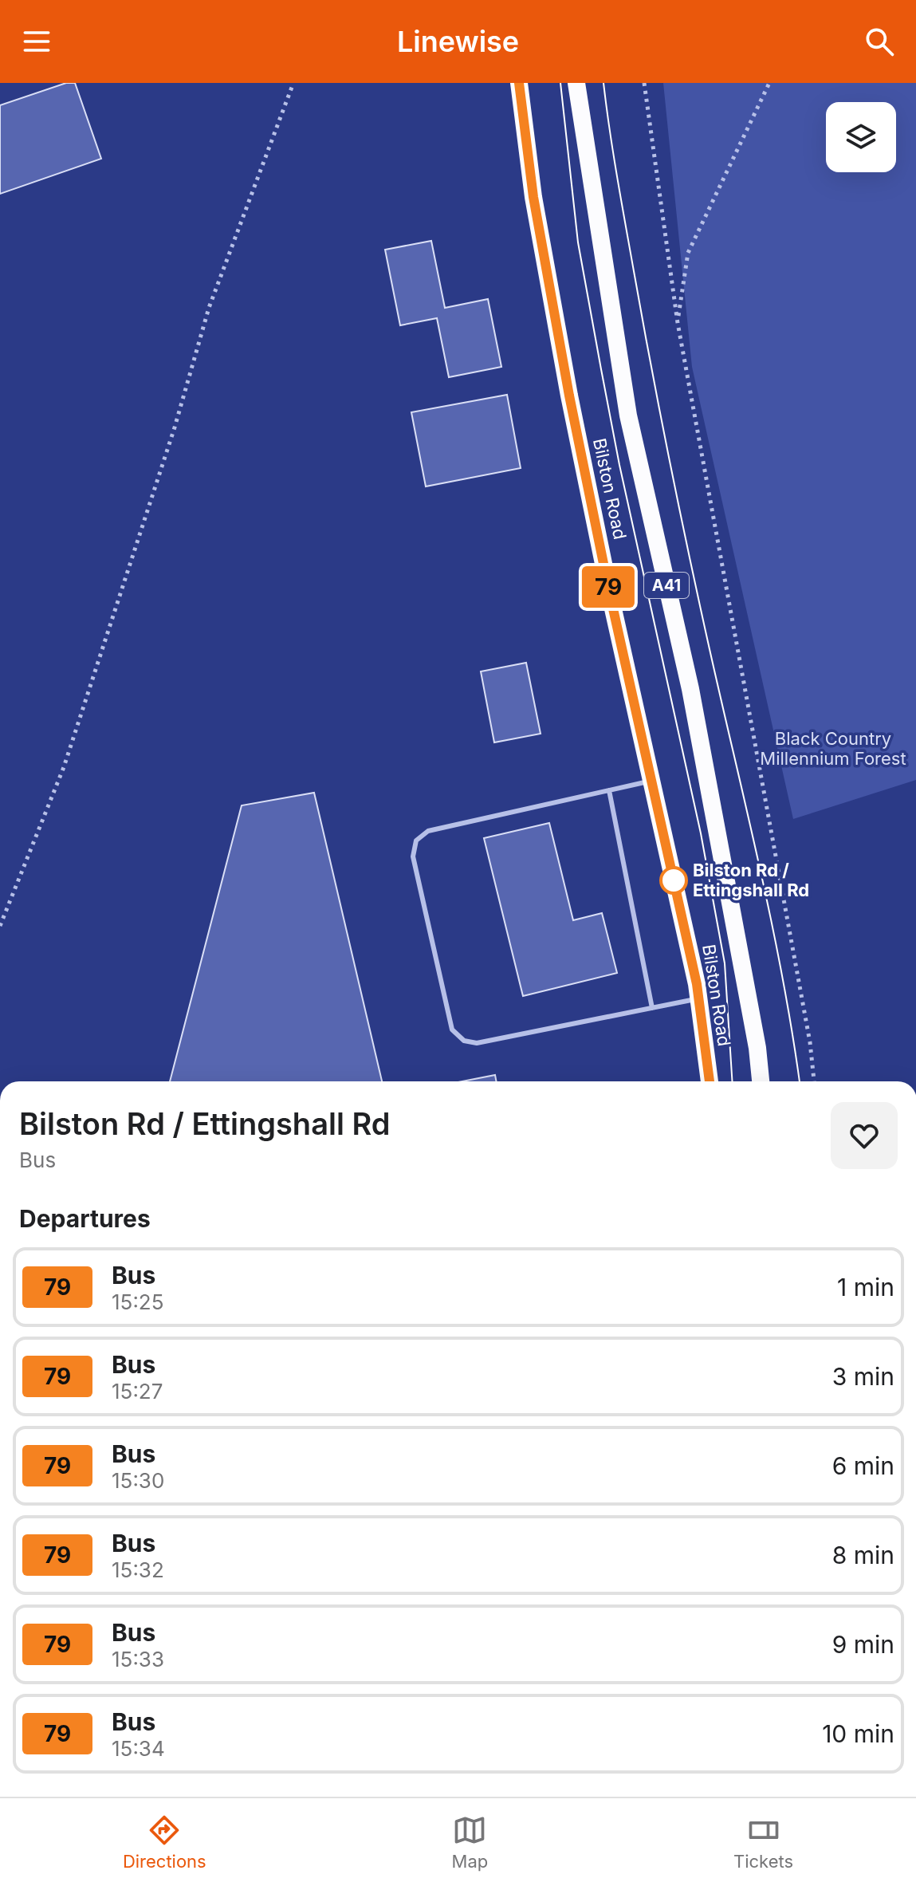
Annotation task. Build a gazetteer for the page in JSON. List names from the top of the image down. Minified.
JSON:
{"streets":{"highway":["Bilston Road","A41"]},"parks":["Black Country Millennium Forest"],"places":["Bilston Rd / Ettingshall Rd"],"lines":["bus line 79"],"page":{"header":"Linewise","on_map":"79","heading":[["Bilston Rd / Ettingshall Rd","Bus"],"Departures"],"list":[{"mark":"79","name":"Bus","note":"15:25","value":"1 min"},{"mark":"79","name":"Bus","note":"15:27","value":"3 min"},{"mark":"79","name":"Bus","note":"15:30","value":"6 min"},{"mark":"79","name":"Bus","note":"15:32","value":"8 min"},{"mark":"79","name":"Bus","note":"15:33","value":"9 min"},{"mark":"79","name":"Bus","note":"15:34","value":"10 min"}],"tabs":["Directions","Map","Tickets"]}}
